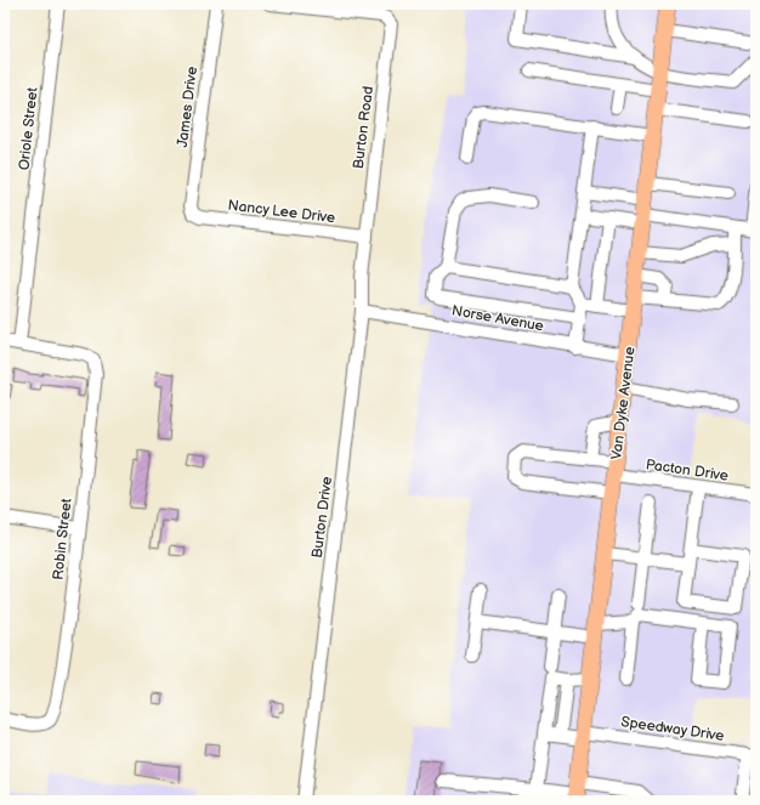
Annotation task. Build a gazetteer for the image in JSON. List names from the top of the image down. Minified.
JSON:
{"streets":{"main road":["Van Dyke Avenue"],"street":["James Drive","Burton Road","Oriole Street","Nancy Lee Drive","Norse Avenue","Pacton Drive","Burton Drive","Robin Street","Speedway Drive"]},"crossings":[["James Drive","Nancy Lee Drive"],["Burton Road","Nancy Lee Drive"],["Burton Road","Burton Drive"],["Oriole Street","Robin Street"],["Nancy Lee Drive","Burton Drive"],["Norse Avenue","Van Dyke Avenue"],["Norse Avenue","Burton Drive"],["Van Dyke Avenue","Pacton Drive"],["Van Dyke Avenue","Speedway Drive"]]}
